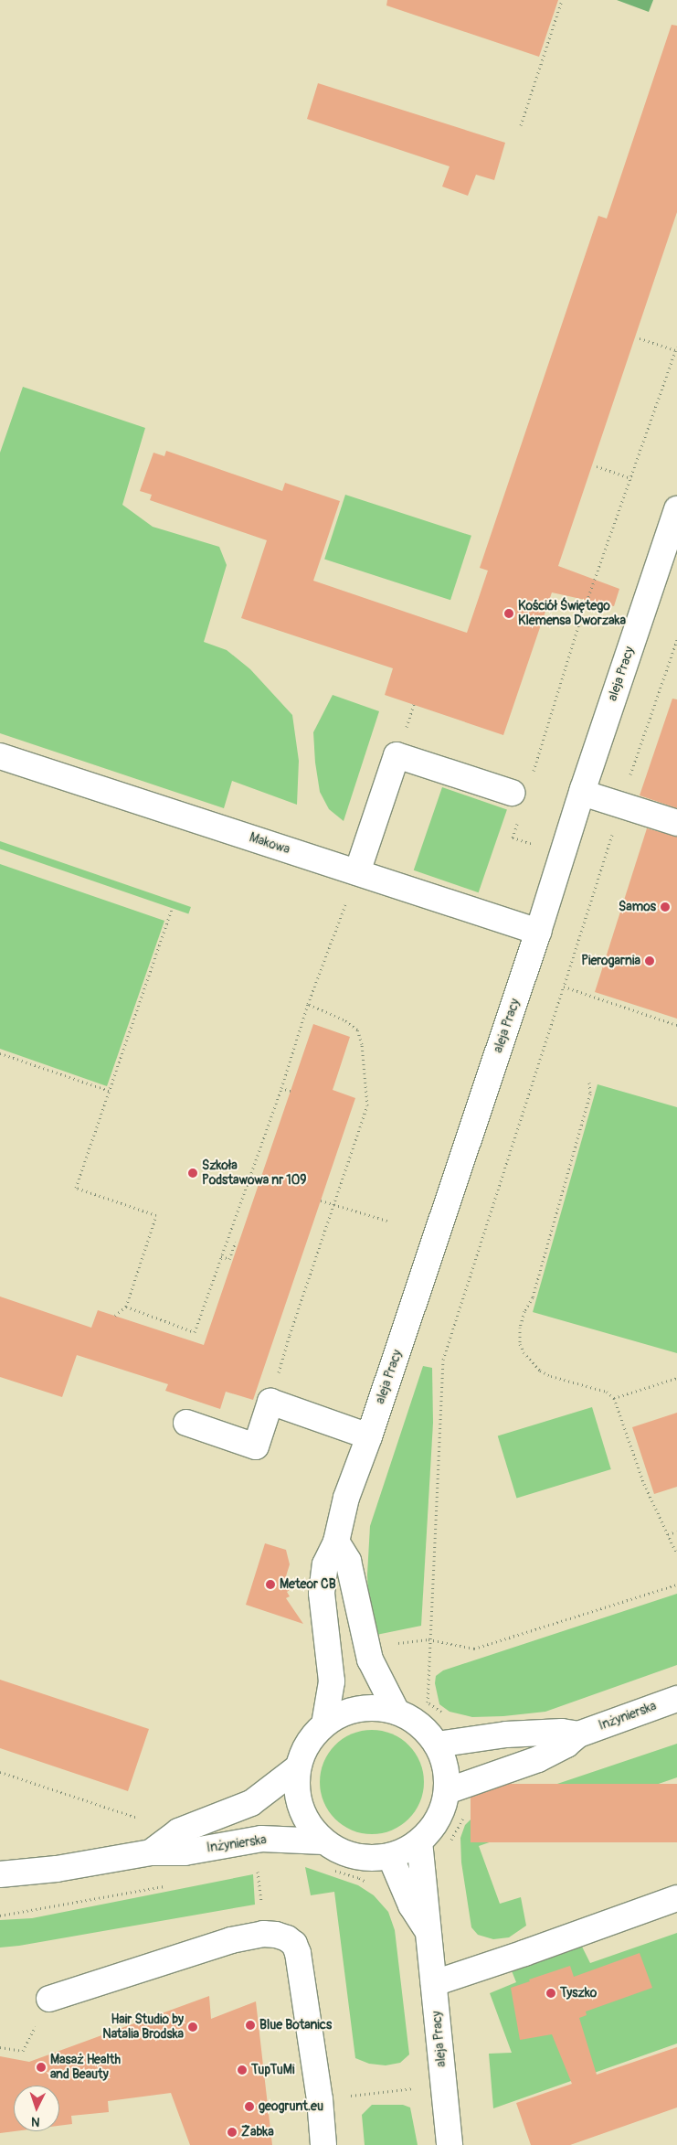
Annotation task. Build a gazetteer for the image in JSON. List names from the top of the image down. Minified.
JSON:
{"streets":{"street":["aleja Pracy","Makowa","Inżynierska"]},"crossings":[["aleja Pracy","Makowa"],["aleja Pracy","Inżynierska"]],"places":["Kościół Świętego Klemensa Dworzaka","Samos","Pierogarnia","Szkoła Podstawowa nr 109","Meteor CB","Tyszko","Blue Botanics","Hair Studio by Natalia Brodska","Masaż Health and Beauty","TupTuMi","geogrunt.eu","Żabka"],"north":"bottom"}
